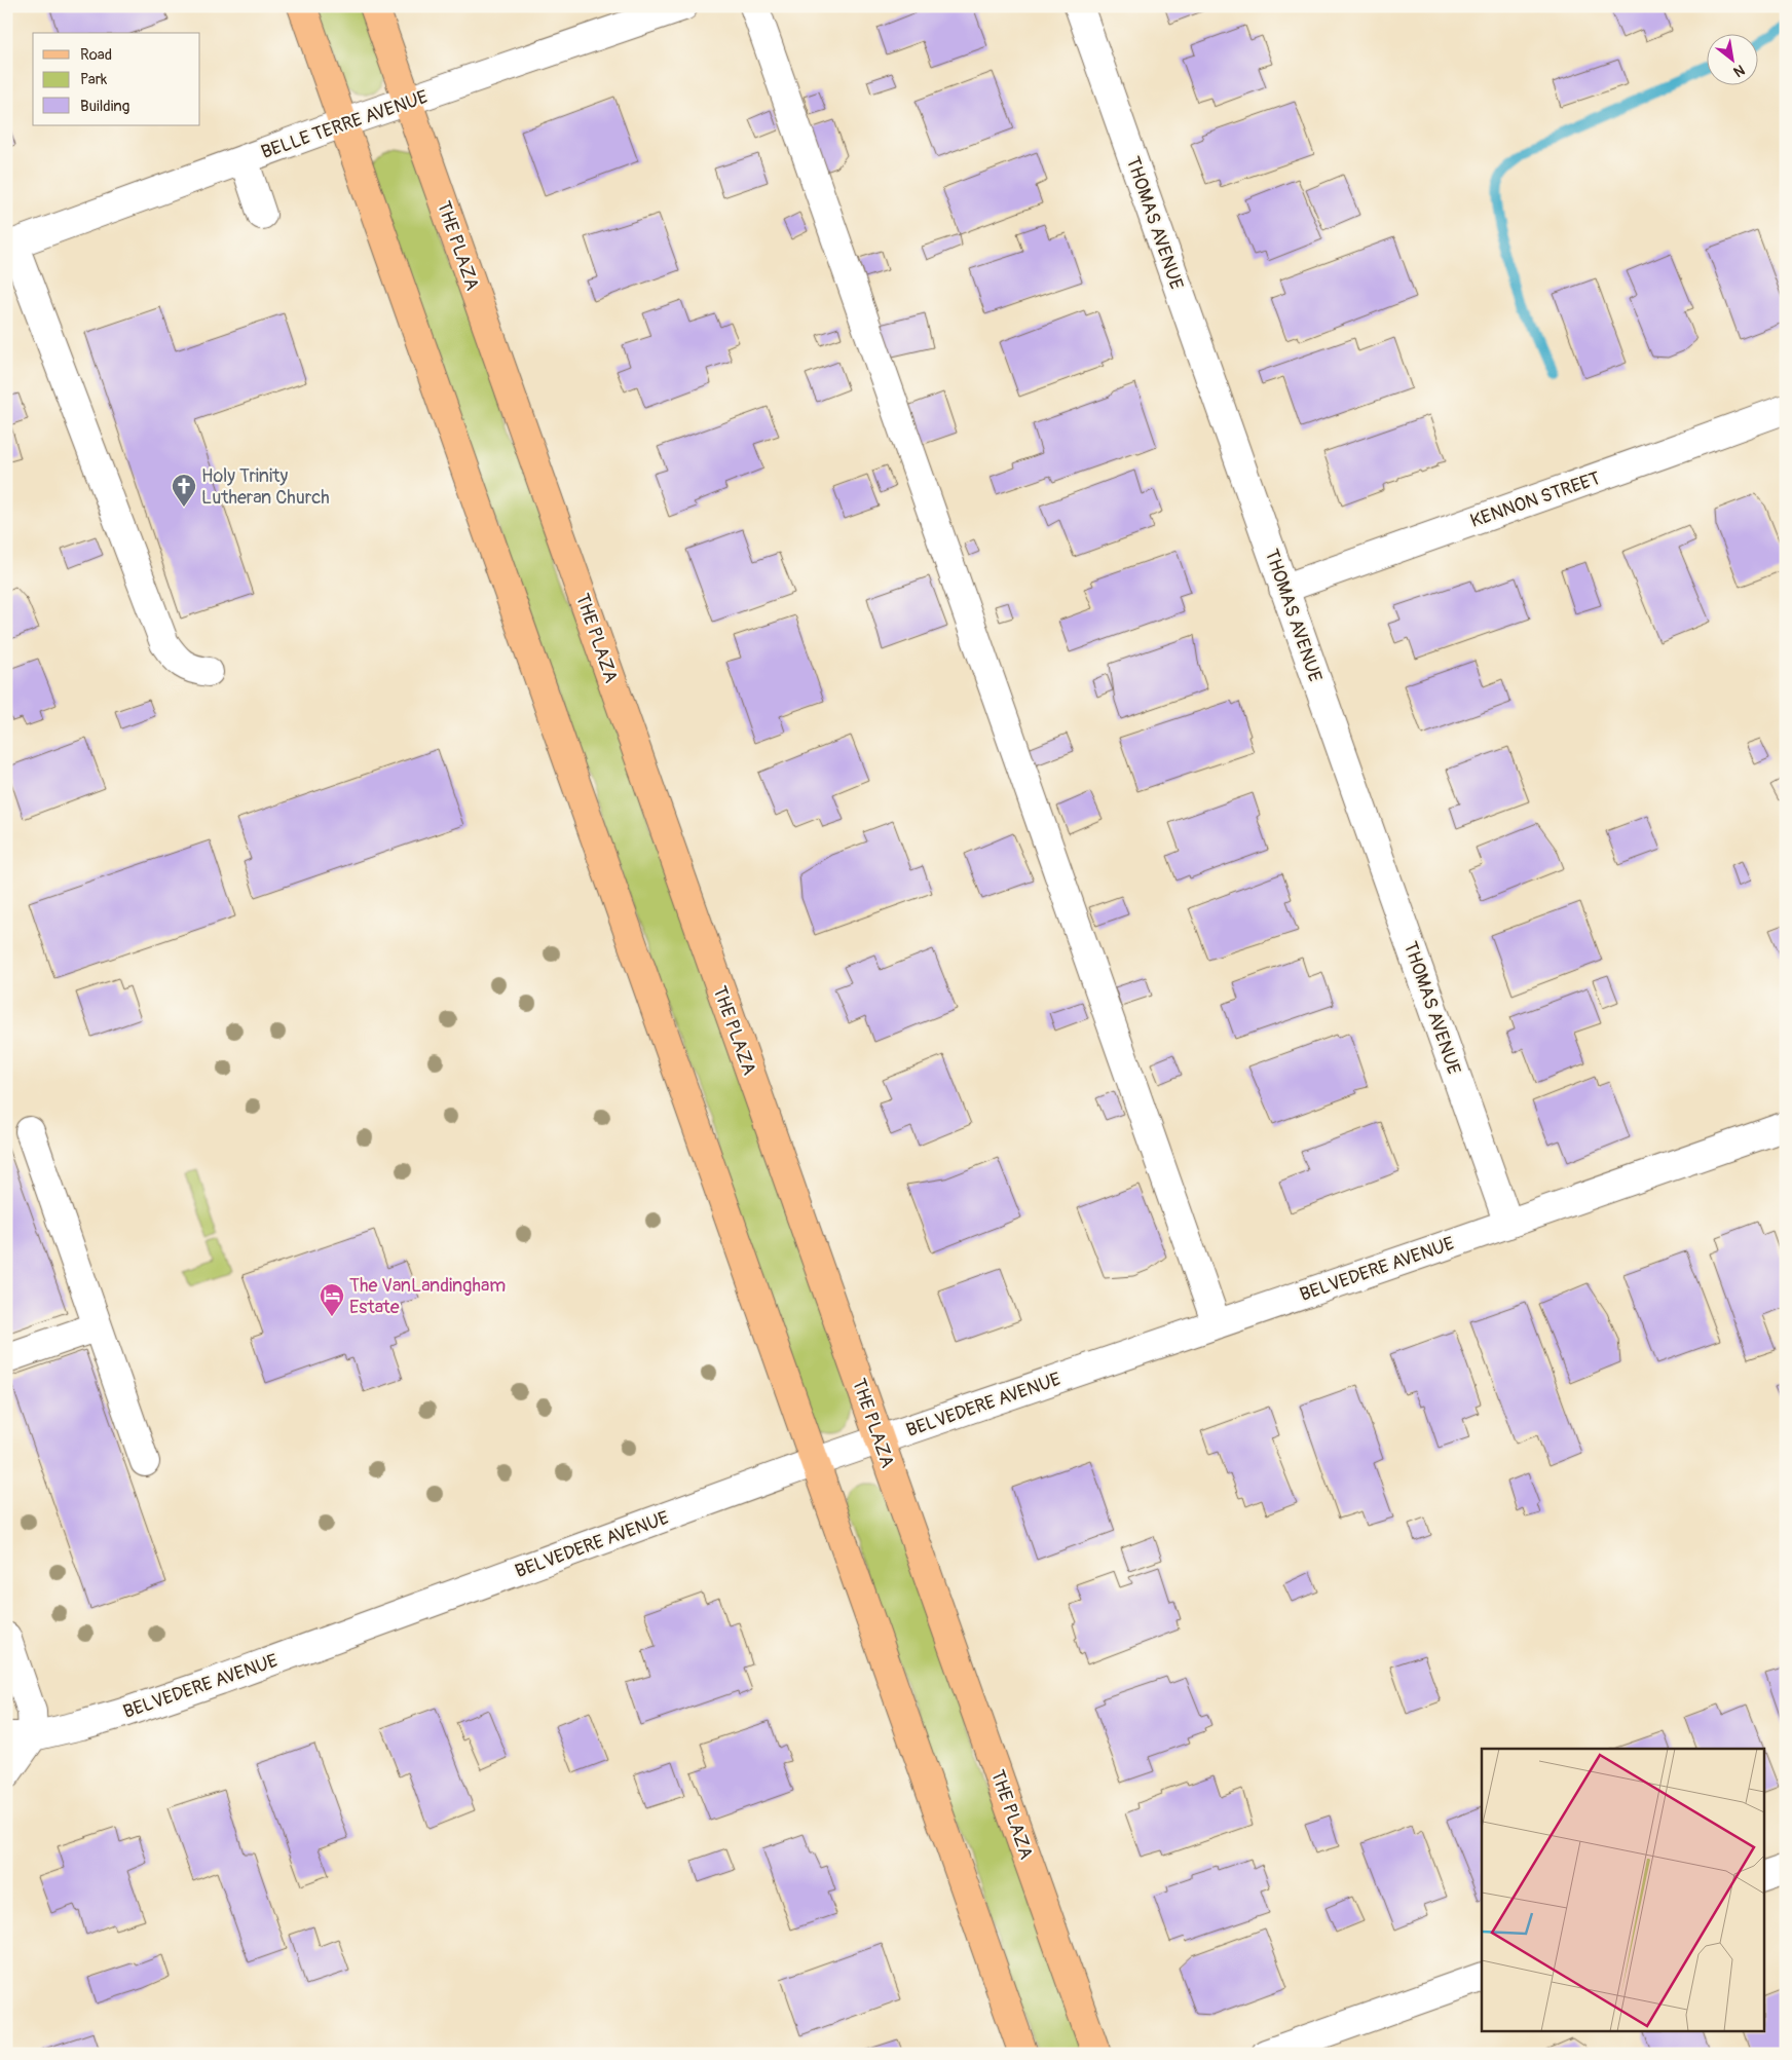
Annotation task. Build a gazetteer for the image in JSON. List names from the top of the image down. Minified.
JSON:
{"streets":{"main road":["THE PLAZA"],"street":["BELLE TERRE AVENUE","THOMAS AVENUE","KENNON STREET","BELVEDERE AVENUE"]},"crossings":[["BELLE TERRE AVENUE","THE PLAZA"],["THOMAS AVENUE","KENNON STREET"],["THOMAS AVENUE","BELVEDERE AVENUE"],["THE PLAZA","BELVEDERE AVENUE"]],"places":{"church":["Holy Trinity Lutheran Church"],"hotel":["The VanLandingham Estate"]},"legend":["Road","Park","Building"],"north":"bottom right"}
